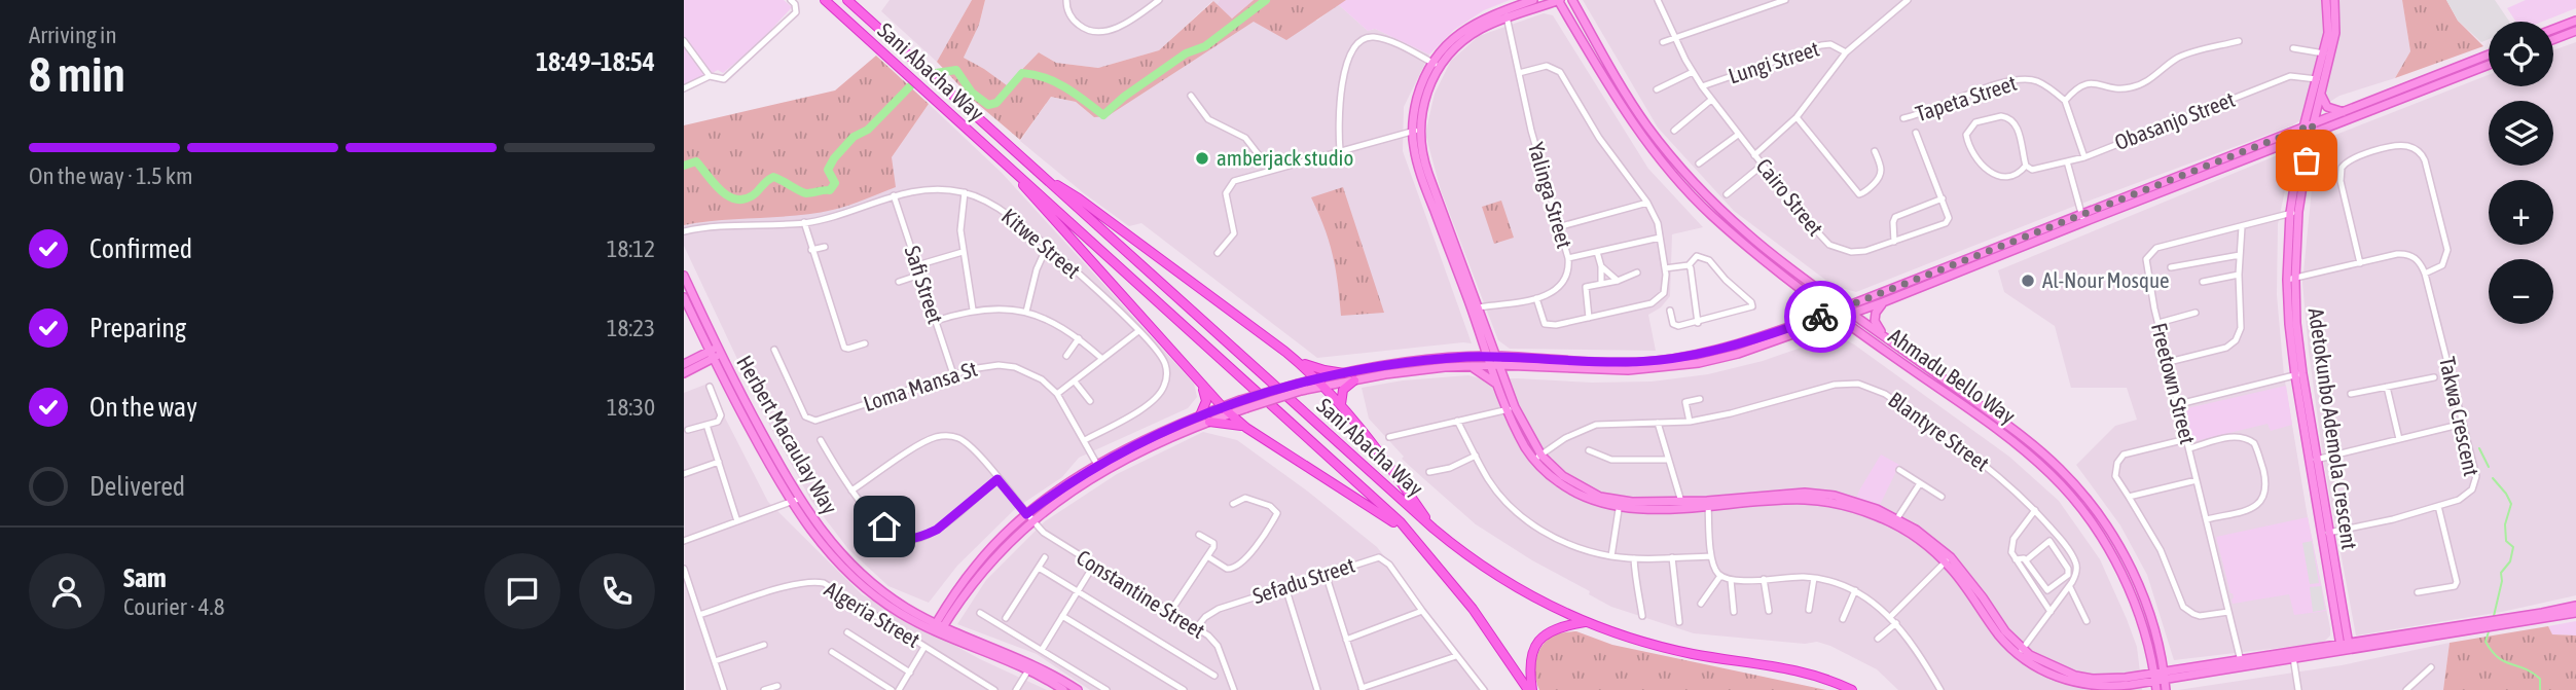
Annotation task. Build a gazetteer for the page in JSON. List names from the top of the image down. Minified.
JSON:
{"streets":{"highway":["Sani Abacha Way"],"main road":["Ahmadu Bello Way","Adetokunbo Ademola Crescent","Herbert Macaulay Way"],"street":["Lungi Street","Tapeta Street","Obasanjo Street","Yalinga Street","Cairo Street","Kitwe Street","Safi Street","Freetown Street","Loma Mansa St","Takwa Crescent","Blantyre Street","Sefadu Street","Constantine Street","Algeria Street"]},"crossings":[["Lungi Street","Cairo Street"],["Obasanjo Street","Adetokunbo Ademola Crescent"],["Kitwe Street","Safi Street"],["Kitwe Street","Loma Mansa St"],["Safi Street","Loma Mansa St"],["Freetown Street","Adetokunbo Ademola Crescent"],["Takwa Crescent","Adetokunbo Ademola Crescent"],["Sefadu Street","Constantine Street"]],"places":["amberjack studio","Al-Nour Mosque"],"page":{"heading":["8 min","Arriving in","18:49–18:54"],"panel":["Sam","Courier · 4.8"],"map_buttons":["+","−"],"bar":"On the way · 1.5 km","list":[["Confirmed","18:12"],["Preparing","18:23"],["On the way","18:30"],"Delivered"]}}
